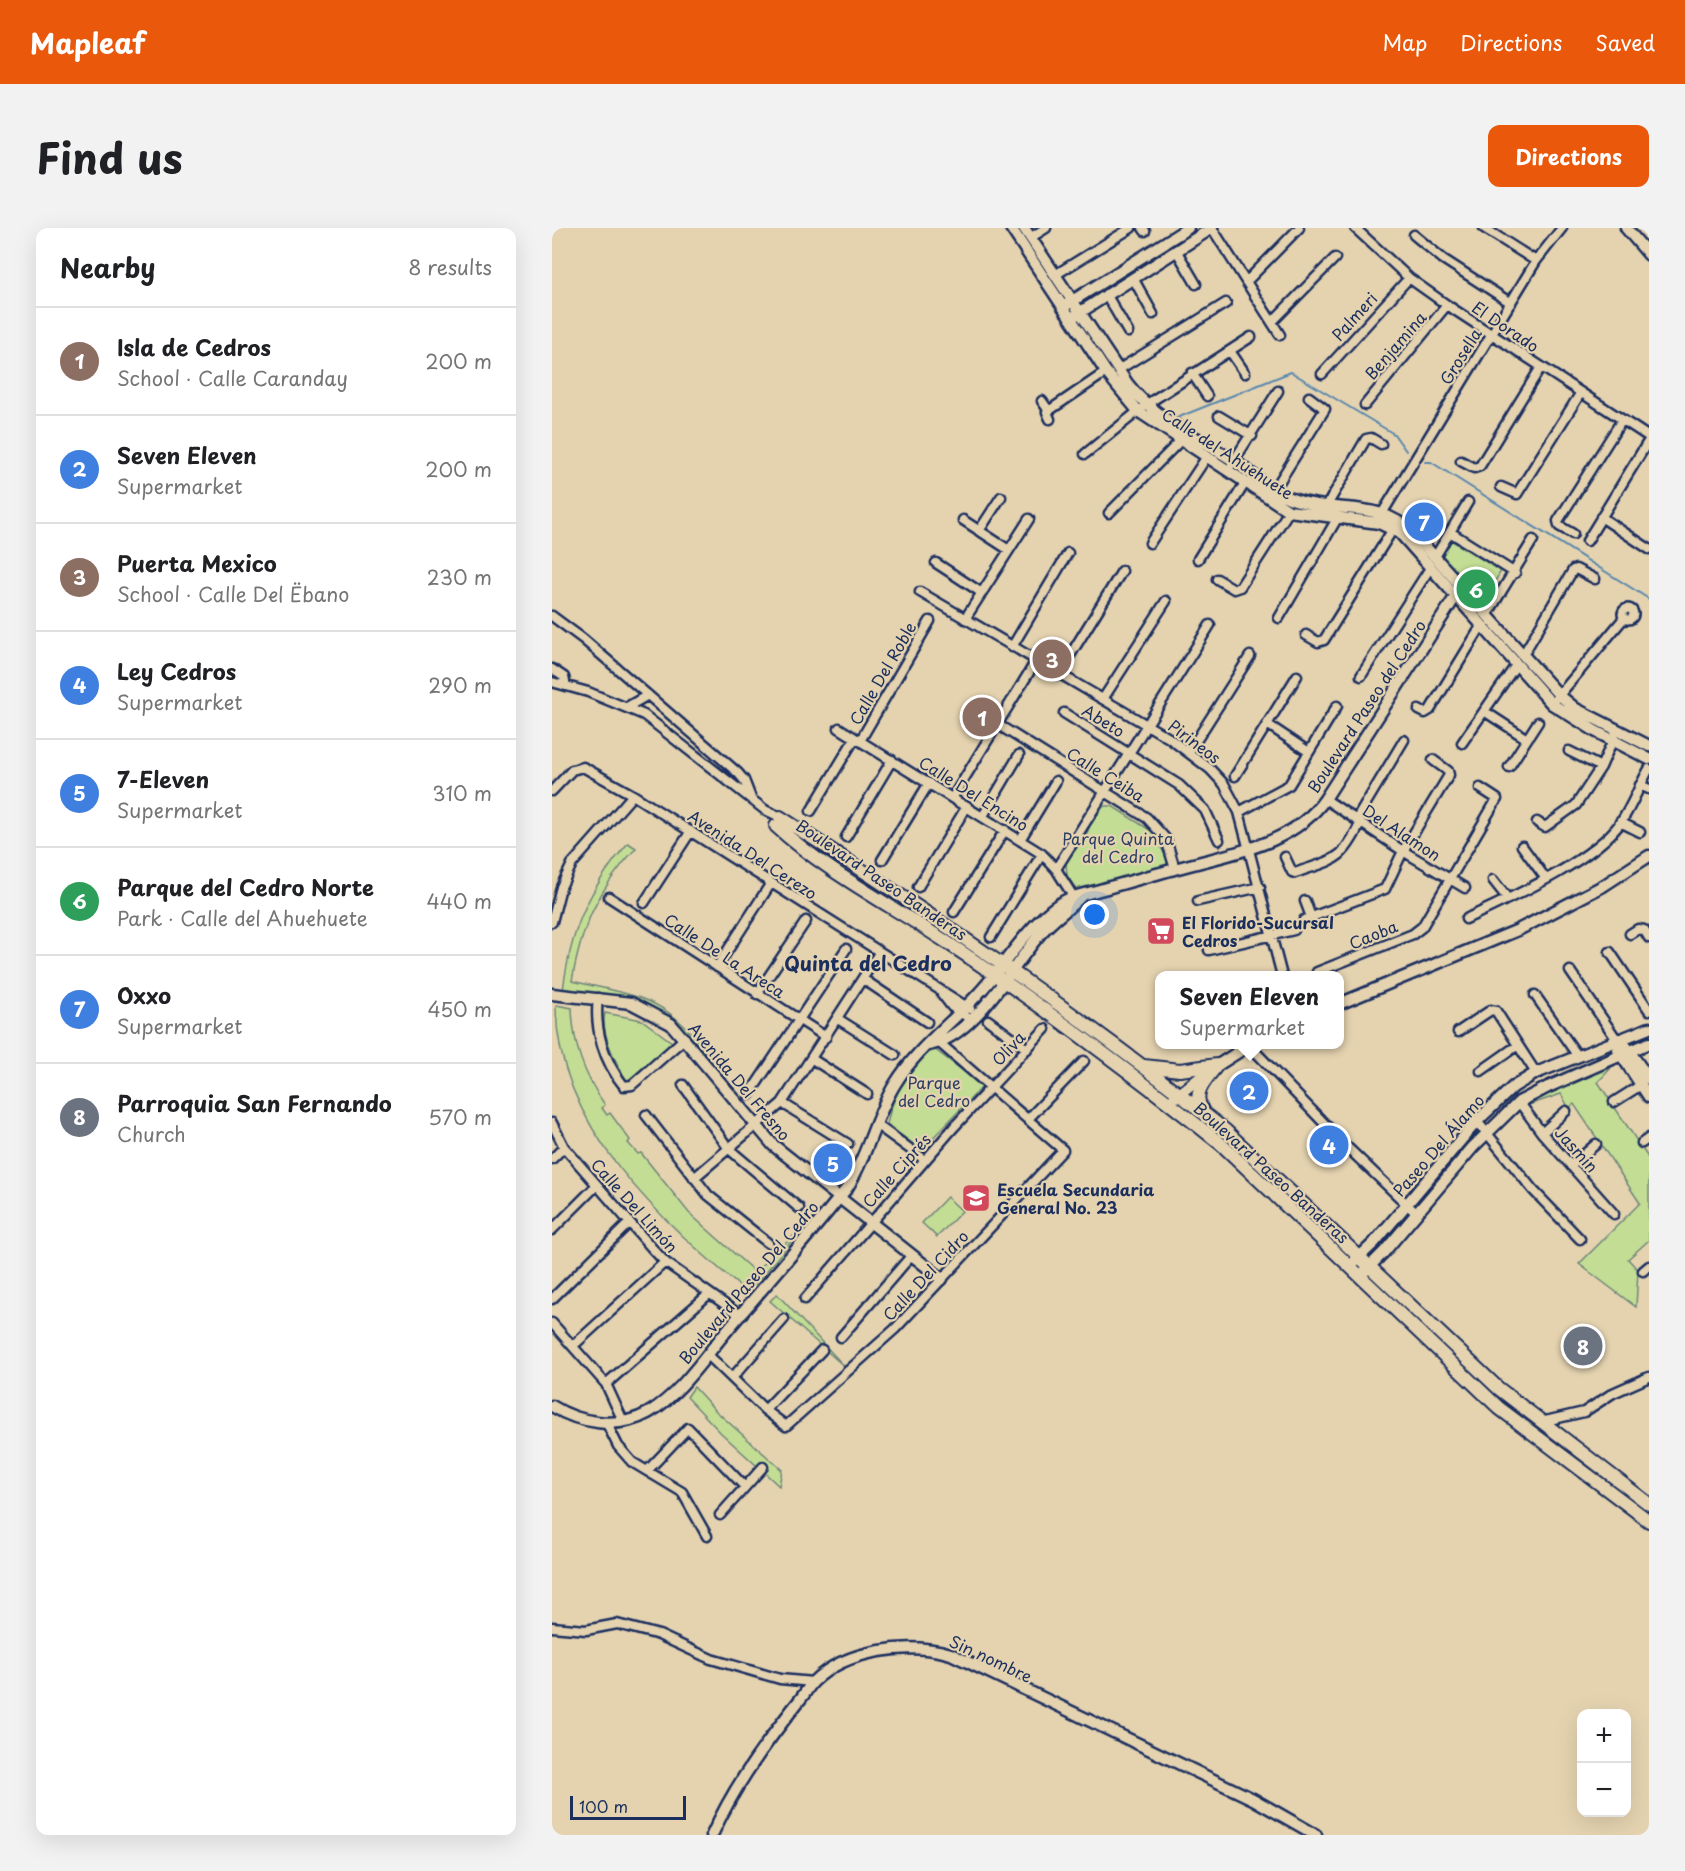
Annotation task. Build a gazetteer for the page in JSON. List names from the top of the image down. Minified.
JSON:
{"streets":{"main road":["Boulevard Paseo Banderas"],"street":["Palmeri","El Dorado","Benjamina","Grosella","Calle del Ahuehuete","Calle Del Roble","Boulevard Paseo del Cedro","Abeto","Pirineos","Calle Ceiba","Calle Del Encino","Del Alamon","Avenida Del Cerezo","Caoba","Calle De La Areca","Oliva","Avenida Del Fresno","Paseo Del Álamo","Jasmín","Calle Ciprés","Calle Del Limón","Calle Del Cidro","Boulevard Paseo Del Cedro","Sin nombre"]},"crossings":[["Palmeri","El Dorado"],["El Dorado","Benjamina"],["El Dorado","Grosella"],["Grosella","Calle del Ahuehuete"],["Calle del Ahuehuete","Boulevard Paseo del Cedro"],["Calle Del Roble","Calle Del Encino"],["Boulevard Paseo del Cedro","Pirineos"],["Boulevard Paseo del Cedro","Calle Ceiba"],["Boulevard Paseo del Cedro","Calle Del Encino"],["Boulevard Paseo del Cedro","Del Alamon"],["Boulevard Paseo del Cedro","Avenida Del Cerezo"],["Boulevard Paseo del Cedro","Boulevard Paseo Banderas"],["Boulevard Paseo del Cedro","Calle Del Cidro"],["Boulevard Paseo del Cedro","Boulevard Paseo Del Cedro"],["Del Alamon","Caoba"],["Boulevard Paseo Banderas","Paseo Del Álamo"],["Oliva","Calle Ciprés"],["Oliva","Calle Del Cidro"],["Avenida Del Fresno","Calle Ciprés"],["Avenida Del Fresno","Calle Del Cidro"],["Avenida Del Fresno","Boulevard Paseo Del Cedro"],["Paseo Del Álamo","Jasmín"],["Calle Ciprés","Calle Del Cidro"],["Calle Del Limón","Boulevard Paseo Del Cedro"],["Calle Del Cidro","Boulevard Paseo Del Cedro"]],"districts":["Quinta del Cedro"],"parks":["Parque Quinta del Cedro","Parque del Cedro"],"places":{"supermarket":["El Florido-Sucursal Cedros"],"school or university":["Escuela Secundaria General No. 23"]},"scale_bar":"100 m","page":{"header":"Mapleaf","nav":["Map","Directions","Saved"],"title":"Find us","buttons":"Directions","heading":["Nearby","8 results"],"list":[{"mark":"1","name":"Isla de Cedros","note":"School · Calle Caranday","value":"200 m"},{"mark":"2","name":"Seven Eleven","note":"Supermarket","value":"200 m"},{"mark":"3","name":"Puerta Mexico","note":"School · Calle Del Ëbano","value":"230 m"},{"mark":"4","name":"Ley Cedros","note":"Supermarket","value":"290 m"},{"mark":"5","name":"7-Eleven","note":"Supermarket","value":"310 m"},{"mark":"6","name":"Parque del Cedro Norte","note":"Park · Calle del Ahuehuete","value":"440 m"},{"mark":"7","name":"Oxxo","note":"Supermarket","value":"450 m"},{"mark":"8","name":"Parroquia San Fernando","note":"Church","value":"570 m"}],"pins":["7","6","3","1","2","4","5","8"],"popup":["Seven Eleven","Supermarket"],"map_buttons":["+","−"],"scale":"100 m"}}
